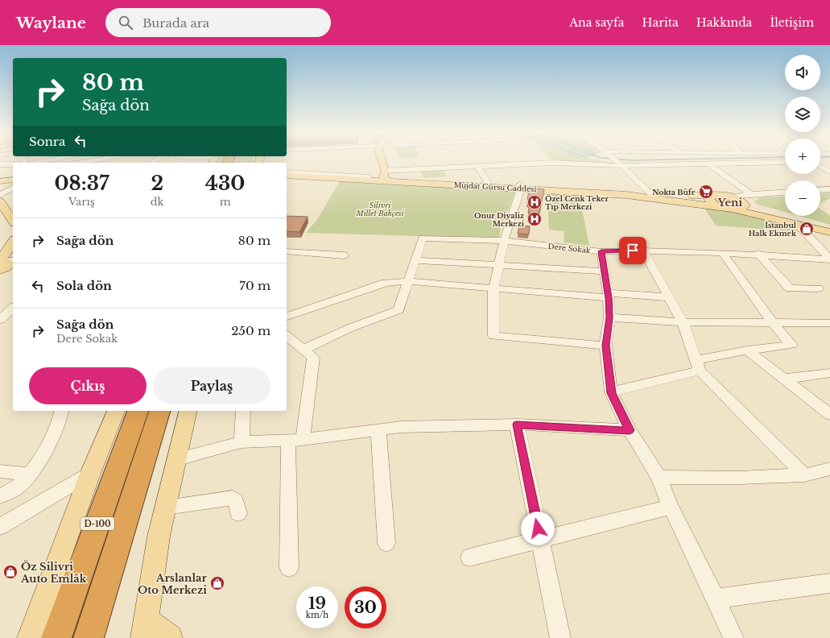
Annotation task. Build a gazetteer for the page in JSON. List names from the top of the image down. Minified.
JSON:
{"streets":{"highway":["D-100"],"main road":["Müjdat Gürsu Caddesi"],"street":["Dere Sokak"]},"districts":["Yeni"],"parks":["Silivri Millet Bahçesi"],"places":{"supermarket":["Nokta Büfe"],"hospital":["Özel Cenk Teker Tıp Merkezi","Onur Diyaliz Merkezi"],"shop":["İstanbul Halk Ekmek","Öz Silivri Auto Emlâk","Arslanlar Oto Merkezi"]},"page":{"header":"Waylane","search":"Burada ara","nav":["Ana sayfa","Harita","Hakkında","İletişim"],"map_buttons":["+","−"],"turn":["80 m","Sağa dön"],"then":"Sonra","eta":["08:37","Varış","2","dk","430","m"],"list":[{"name":"Sağa dön","value":"80 m"},{"name":"Sola dön","value":"70 m"},{"name":"Sağa dön","note":"Dere Sokak","value":"250 m"}],"buttons":["Çıkış","Paylaş"],"speed":"19 km/h","limit":"30"}}
